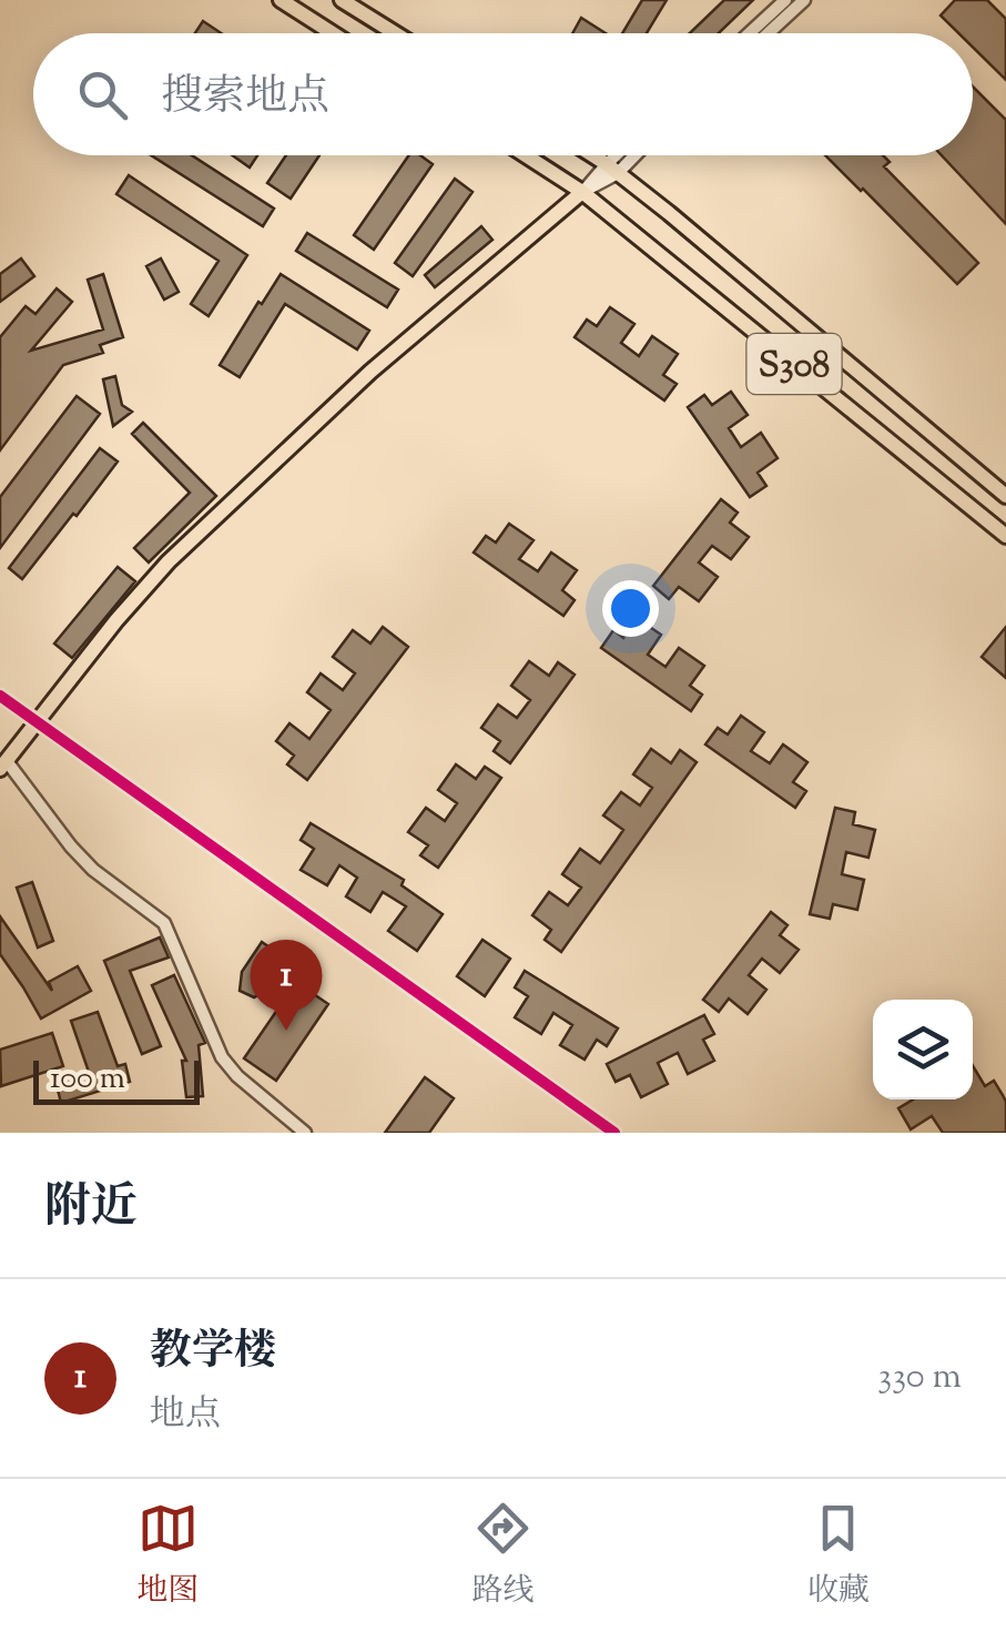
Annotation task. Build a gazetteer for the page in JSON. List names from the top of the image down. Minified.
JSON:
{"streets":{"main road":["S308"]},"scale_bar":"100 m","page":{"search":"搜索地点","pins":"1","scale":"100 m","heading":"附近","list":[{"mark":"1","name":"教学楼","note":"地点","value":"330 m"}],"nav":["地图","路线","收藏"]}}
